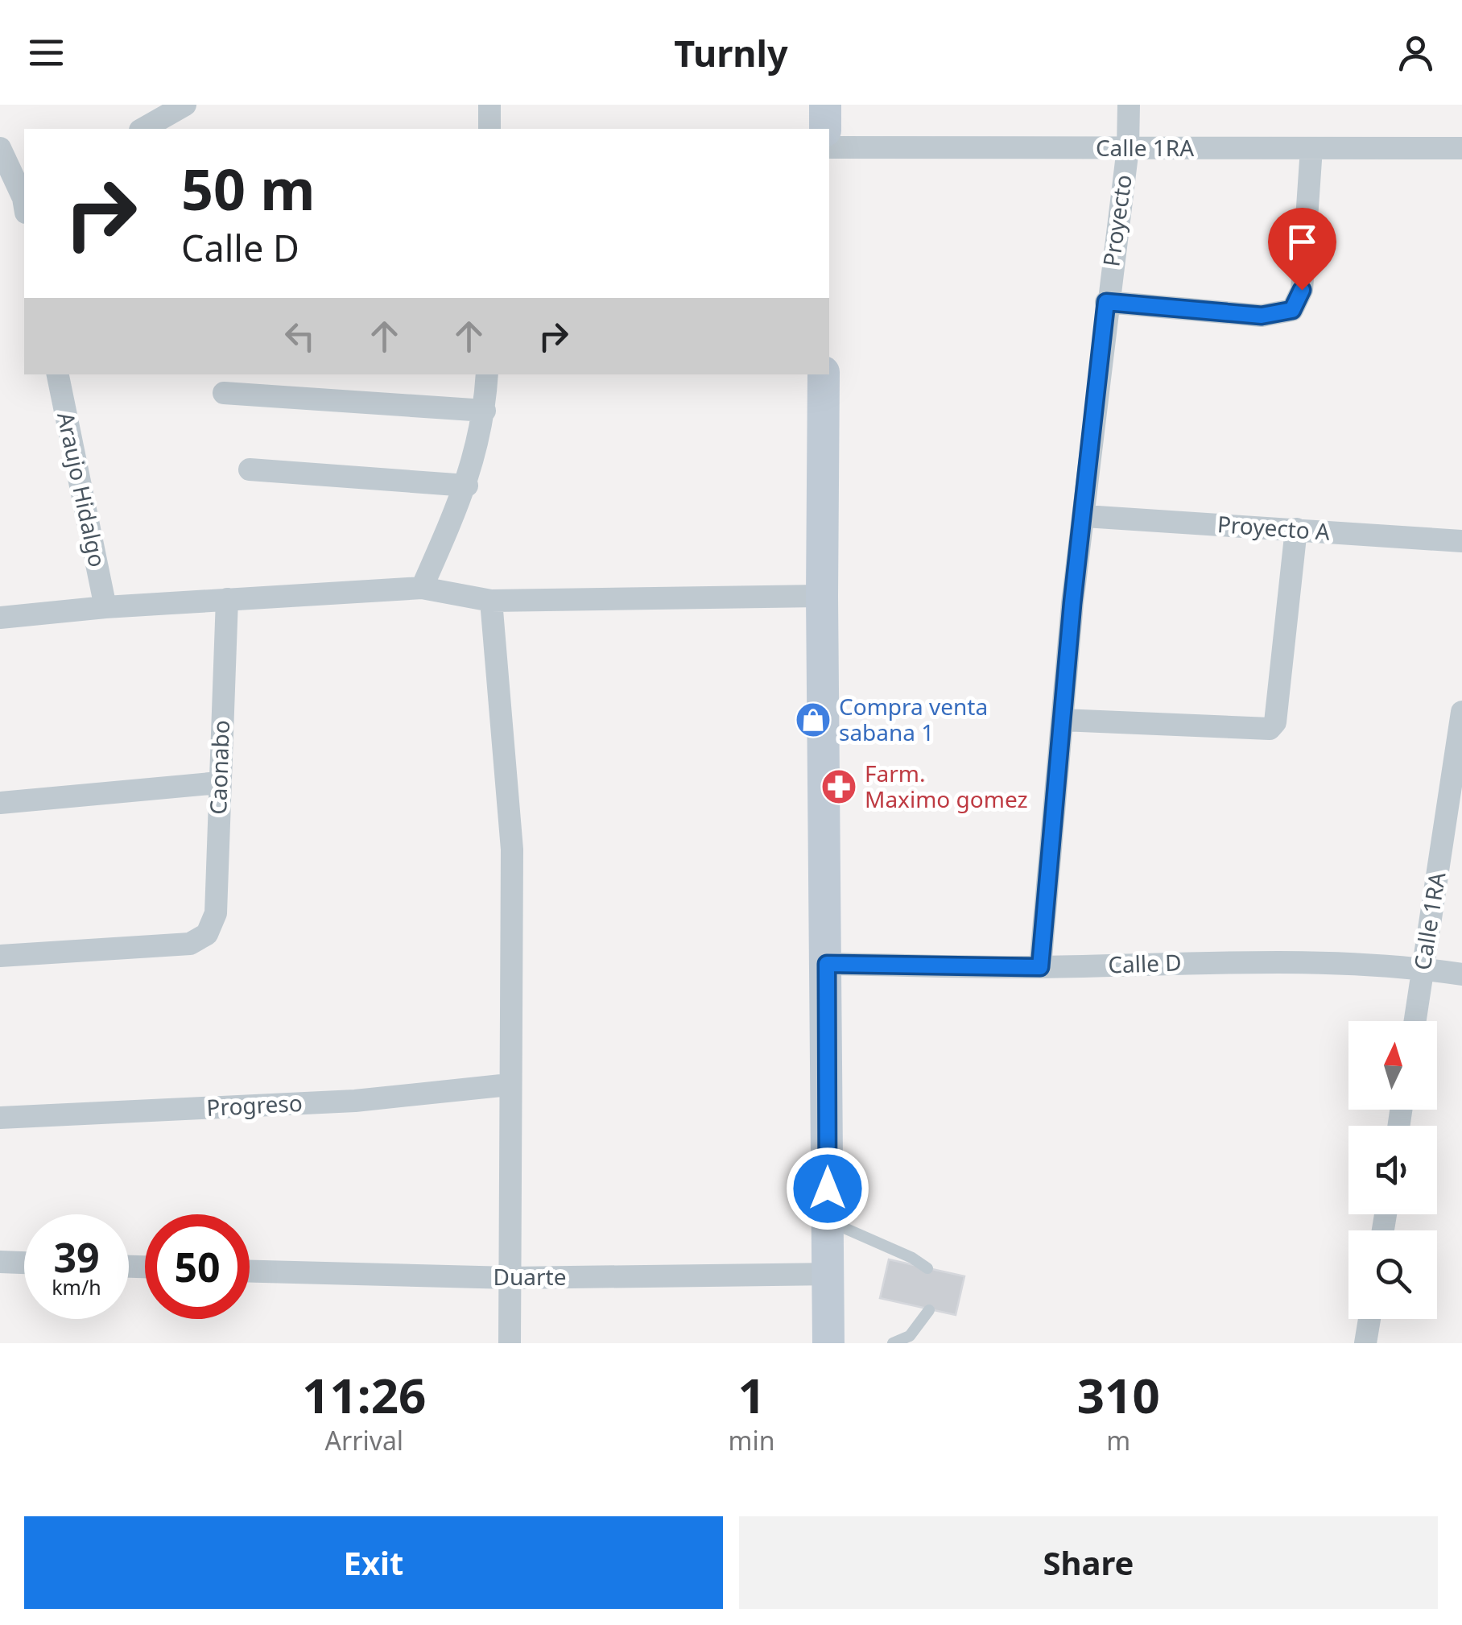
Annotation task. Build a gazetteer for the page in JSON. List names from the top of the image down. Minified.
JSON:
{"streets":{"street":["Calle 1RA","Proyecto","Araujo Hidalgo","Proyecto A","Caonabo","Calle D","Progreso","Duarte"]},"crossings":[["Calle 1RA","Proyecto"],["Calle 1RA","Calle D"],["Proyecto","Proyecto A"],["Proyecto","Calle D"]],"places":{"shop":["Compra venta sabana 1"],"pharmacy":["Farm. Maximo gomez"]},"north":"top","page":{"header":"Turnly","turn":["50 m","Calle D"],"speed":"39 km/h","limit":"50","eta":["11:26","Arrival","1","min","310","m"],"buttons":["Exit","Share"]}}
